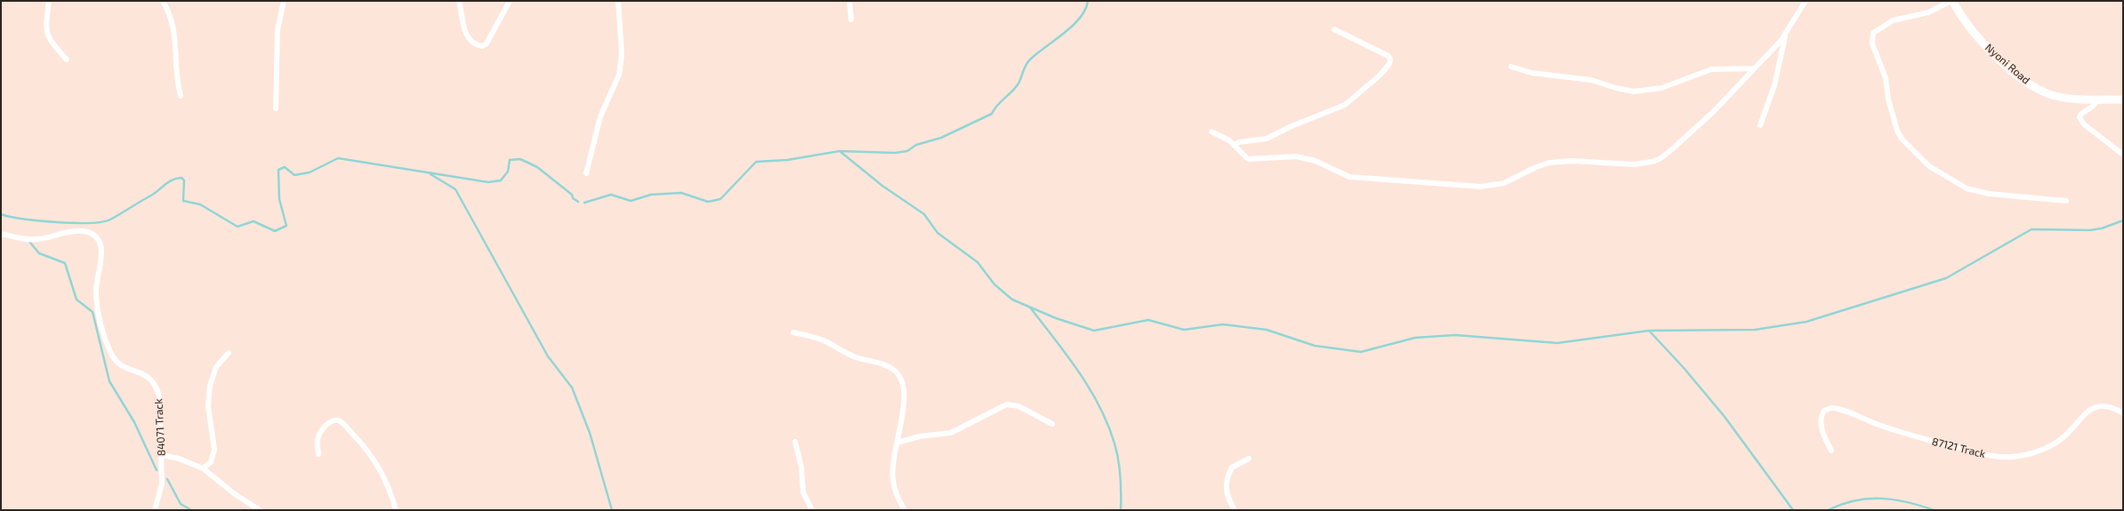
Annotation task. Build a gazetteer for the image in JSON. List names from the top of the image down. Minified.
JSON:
{"streets":{"street":["Nyoni Road","84071 Track","87121 Track"]}}
